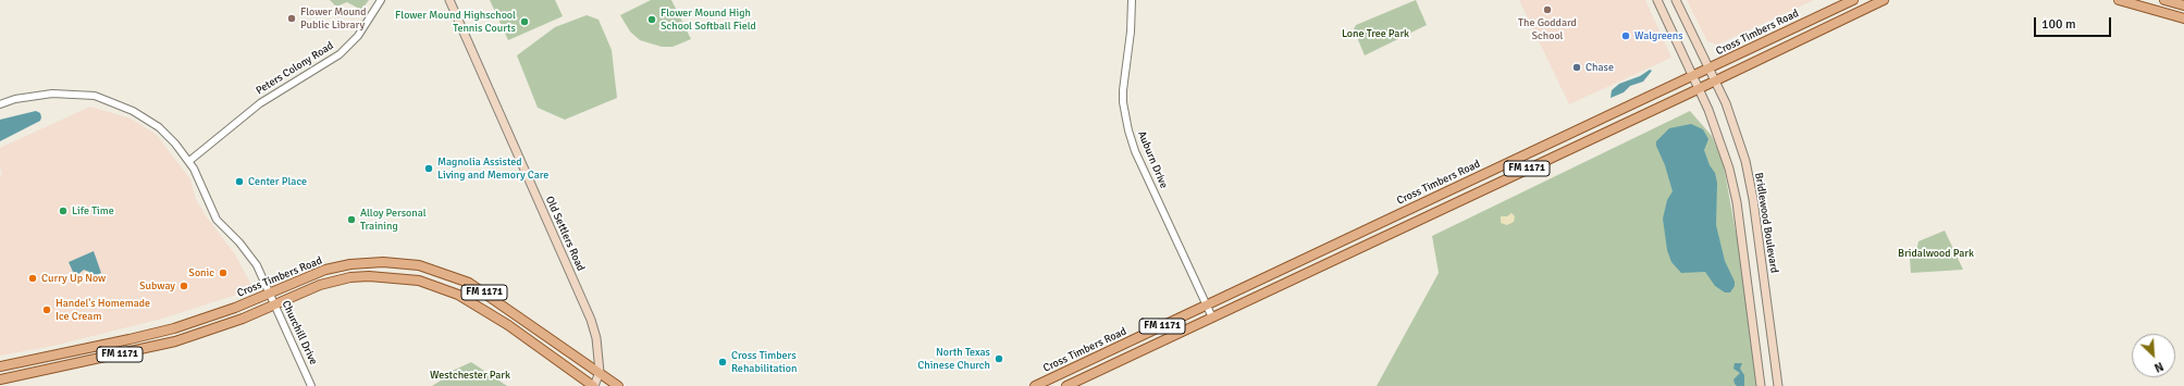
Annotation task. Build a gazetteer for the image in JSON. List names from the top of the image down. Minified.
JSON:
{"streets":{"main road":["Cross Timbers Road","FM 1171","Bridlewood Boulevard","Old Settlers Road"],"street":["Peters Colony Road","Auburn Drive","Churchill Drive"]},"crossings":[["Cross Timbers Road","Auburn Drive"],["Cross Timbers Road","Bridlewood Boulevard"],["Cross Timbers Road","Old Settlers Road"],["Cross Timbers Road","Churchill Drive"],["Peters Colony Road","Churchill Drive"],["Auburn Drive","FM 1171"],["FM 1171","Bridlewood Boulevard"]],"parks":["Lone Tree Park","Bridalwood Park","Westchester Park"],"places":["The Goddard School","Flower Mound Public Library","Flower Mound High School Softball Field","Flower Mound Highschool Tennis Courts","Walgreens","Chase","Magnolia Assisted Living and Memory Care","Center Place","Life Time","Alloy Personal Training","Sonic","Curry Up Now","Subway","Handel's Homemade Ice Cream","North Texas Chinese Church","Cross Timbers Rehabilitation"],"scale_bar":"100 m","north":"bottom right"}
